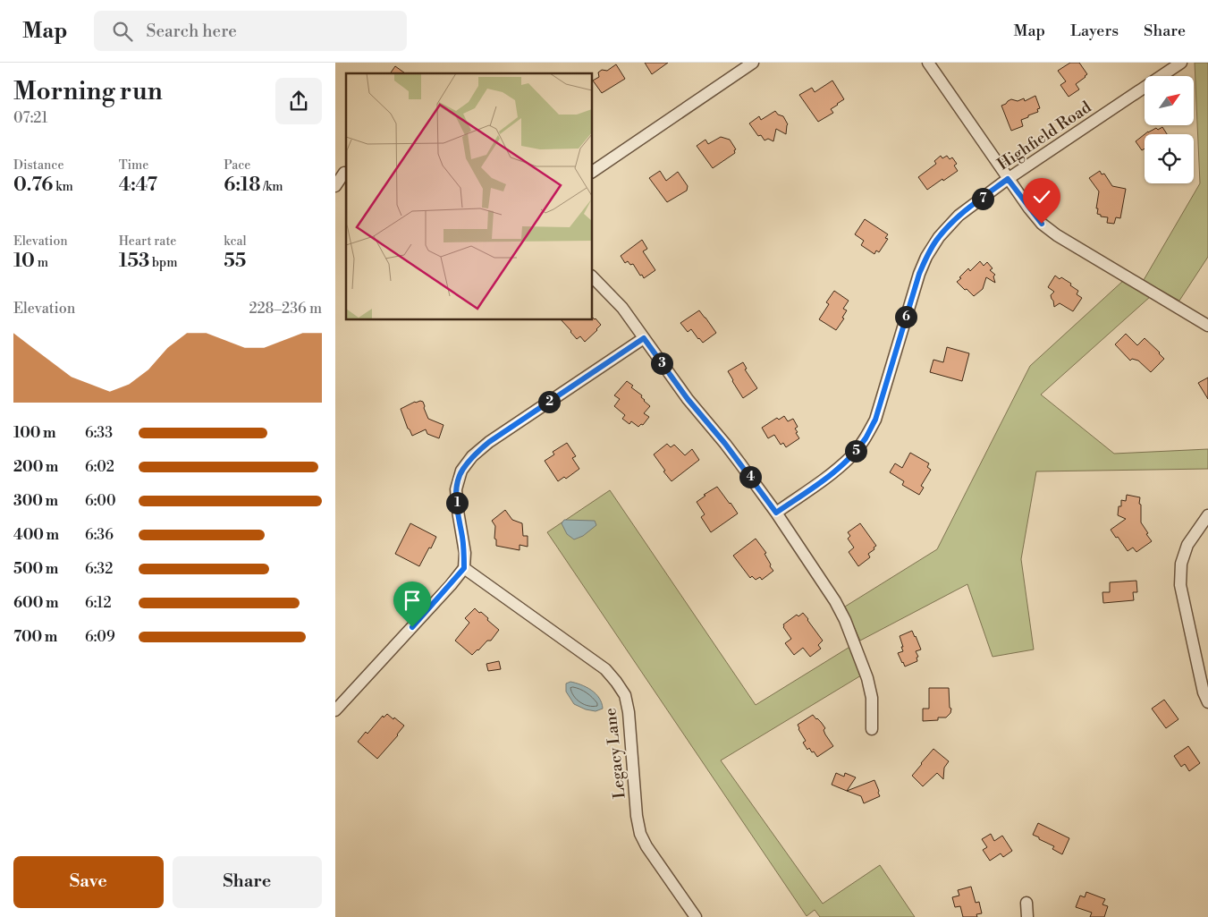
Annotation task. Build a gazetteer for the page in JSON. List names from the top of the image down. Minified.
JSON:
{"streets":{"street":["Highfield Road","Legacy Lane"]},"north":"top right","page":{"header":"Map","search":"Search here","nav":["Map","Layers","Share"],"heading":["Morning run","07:21"],"stats":[["Distance","0.76 km"],["Time","4:47"],["Pace","6:18 /km"],["Elevation","10 m"],["Heart rate","153 bpm"],["kcal","55"]],"pins":["7","6","3","2","5","4","1"],"chart":["Elevation","228–236 m"],"list":[{"name":"100 m","note":"6:33"},{"name":"200 m","note":"6:02"},{"name":"300 m","note":"6:00"},{"name":"400 m","note":"6:36"},{"name":"500 m","note":"6:32"},{"name":"600 m","note":"6:12"},{"name":"700 m","note":"6:09"}],"buttons":["Save","Share"]}}
